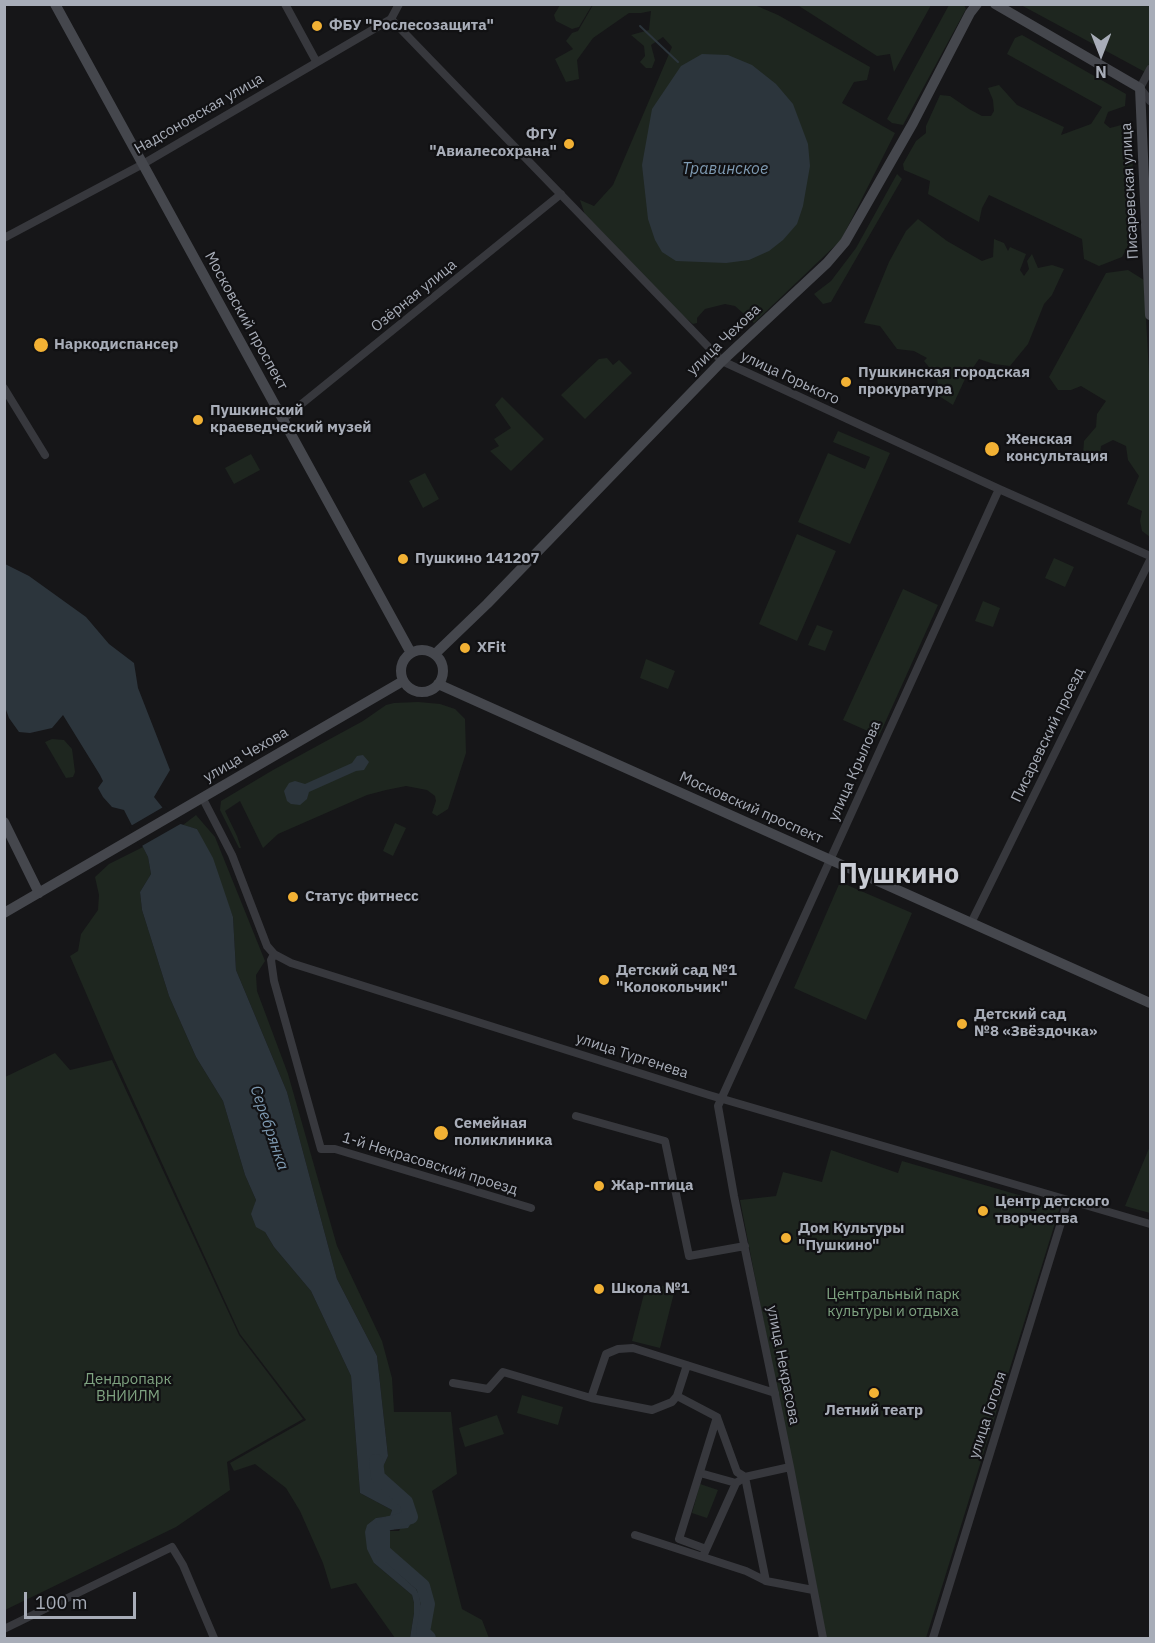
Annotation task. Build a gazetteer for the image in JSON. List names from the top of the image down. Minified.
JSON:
{"streets":{"main road":["Писаревская улица","Московский проспект","улица Чехова"],"street":["Надсоновская улица","Озёрная улица","улица Горького","Писаревский проезд","улица Крылова","улица Тургенева","1-й Некрасовский проезд","улица Некрасова","улица Гоголя"]},"crossings":[["Надсоновская улица","Московский проспект"],["Надсоновская улица","улица Горького"],["Озёрная улица","Московский проспект"],["Озёрная улица","улица Горького"],["Московский проспект","улица Чехова"],["Московский проспект","Писаревский проезд"],["Московский проспект","улица Крылова"],["улица Чехова","улица Горького"],["улица Горького","Писаревский проезд"],["улица Горького","улица Крылова"],["улица Крылова","улица Тургенева"],["улица Крылова","улица Некрасова"],["улица Тургенева","1-й Некрасовский проезд"],["улица Тургенева","улица Некрасова"],["улица Тургенева","улица Гоголя"]],"districts":["Пушкино"],"water":["Травинское","Серебрянка"],"parks":["Центральный парк культуры и отдыха","Дендропарк ВНИИЛМ"],"places":["ФБУ \"Рослесозащита\"","ФГУ \"Авиалесохрана\"","Наркодиспансер","Пушкинская городская прокуратура","Пушкинский краеведческий музей","Женская консультация","Пушкино 141207","XFit","Статус фитнесс","Детский сад №1 \"Колокольчик\"","Детский сад №8 «Звёздочка»","Семейная поликлиника","Жар-птица","Центр детского творчества","Дом Культуры \"Пушкино\"","Школа №1","Летний театр"],"scale_bar":"100 m","north":"bottom"}
